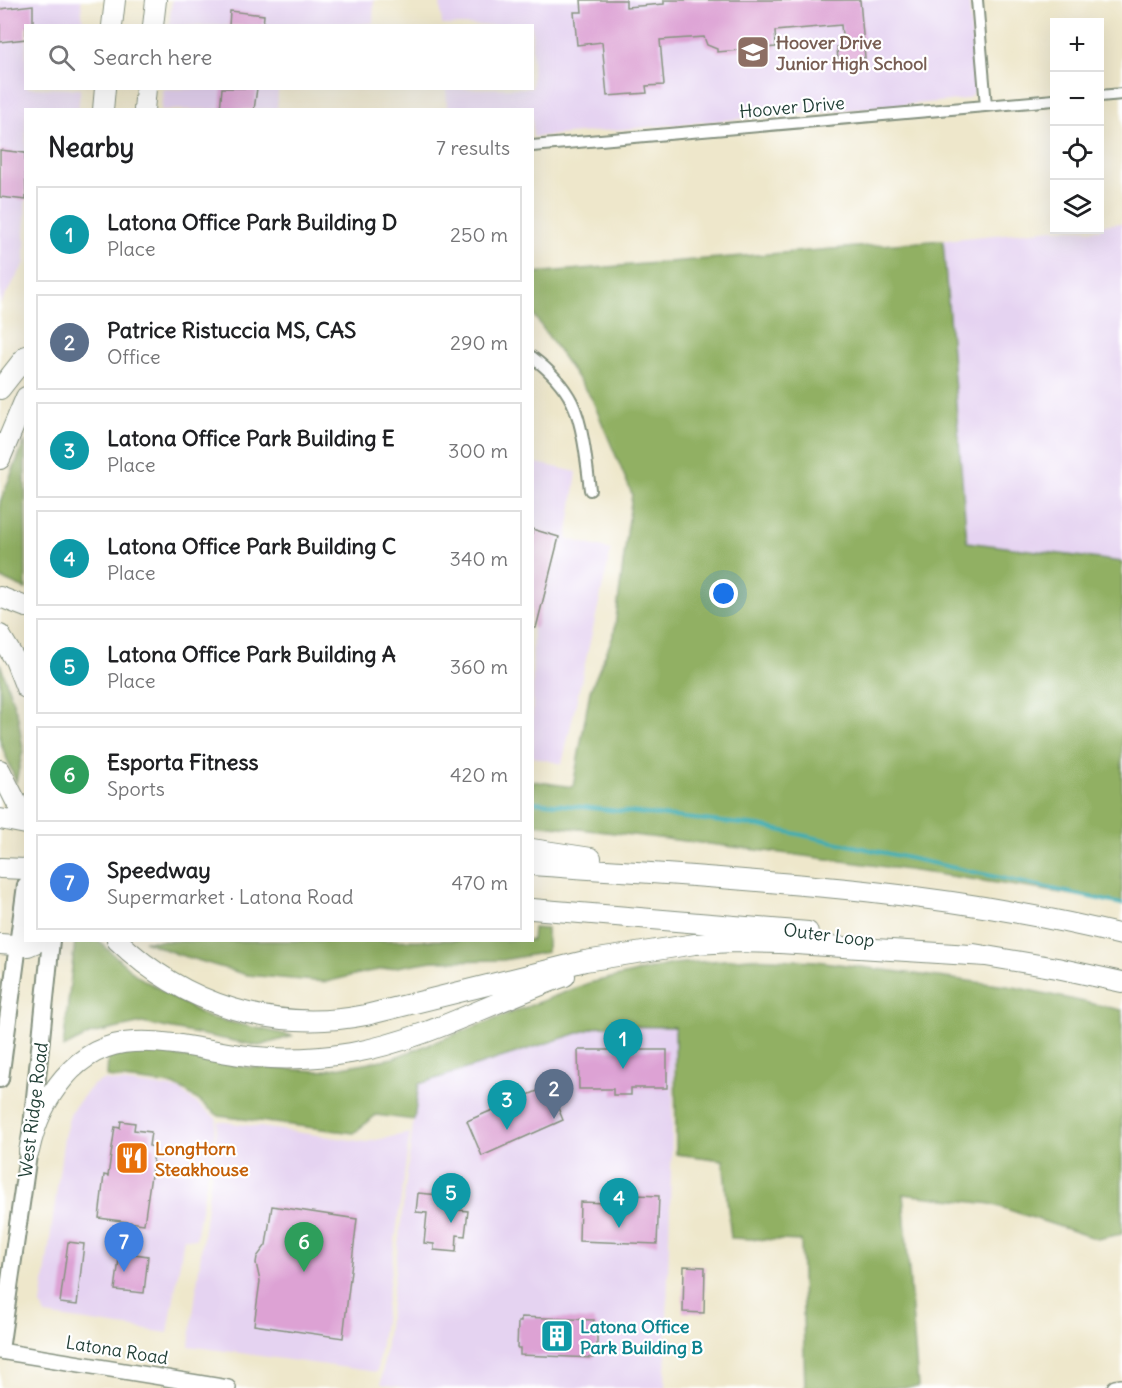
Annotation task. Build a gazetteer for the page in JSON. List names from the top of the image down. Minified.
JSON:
{"streets":{"highway":["Outer Loop"],"main road":["West Ridge Road"],"street":["Hoover Drive","Latona Road"]},"crossings":[["West Ridge Road","Latona Road"]],"places":{"school or university":["Hoover Drive Junior High School"],"restaurant":["LongHorn Steakhouse"],"building":["Latona Office Park Building B"]},"page":{"map_buttons":["+","−"],"search":"Search here","heading":["Nearby","7 results"],"list":[{"mark":"1","name":"Latona Office Park Building D","note":"Place","value":"250 m"},{"mark":"2","name":"Patrice Ristuccia MS, CAS","note":"Office","value":"290 m"},{"mark":"3","name":"Latona Office Park Building E","note":"Place","value":"300 m"},{"mark":"4","name":"Latona Office Park Building C","note":"Place","value":"340 m"},{"mark":"5","name":"Latona Office Park Building A","note":"Place","value":"360 m"},{"mark":"6","name":"Esporta Fitness","note":"Sports","value":"420 m"},{"mark":"7","name":"Speedway","note":"Supermarket · Latona Road","value":"470 m"}],"pins":["1","2","3","5","4","6","7"]}}
